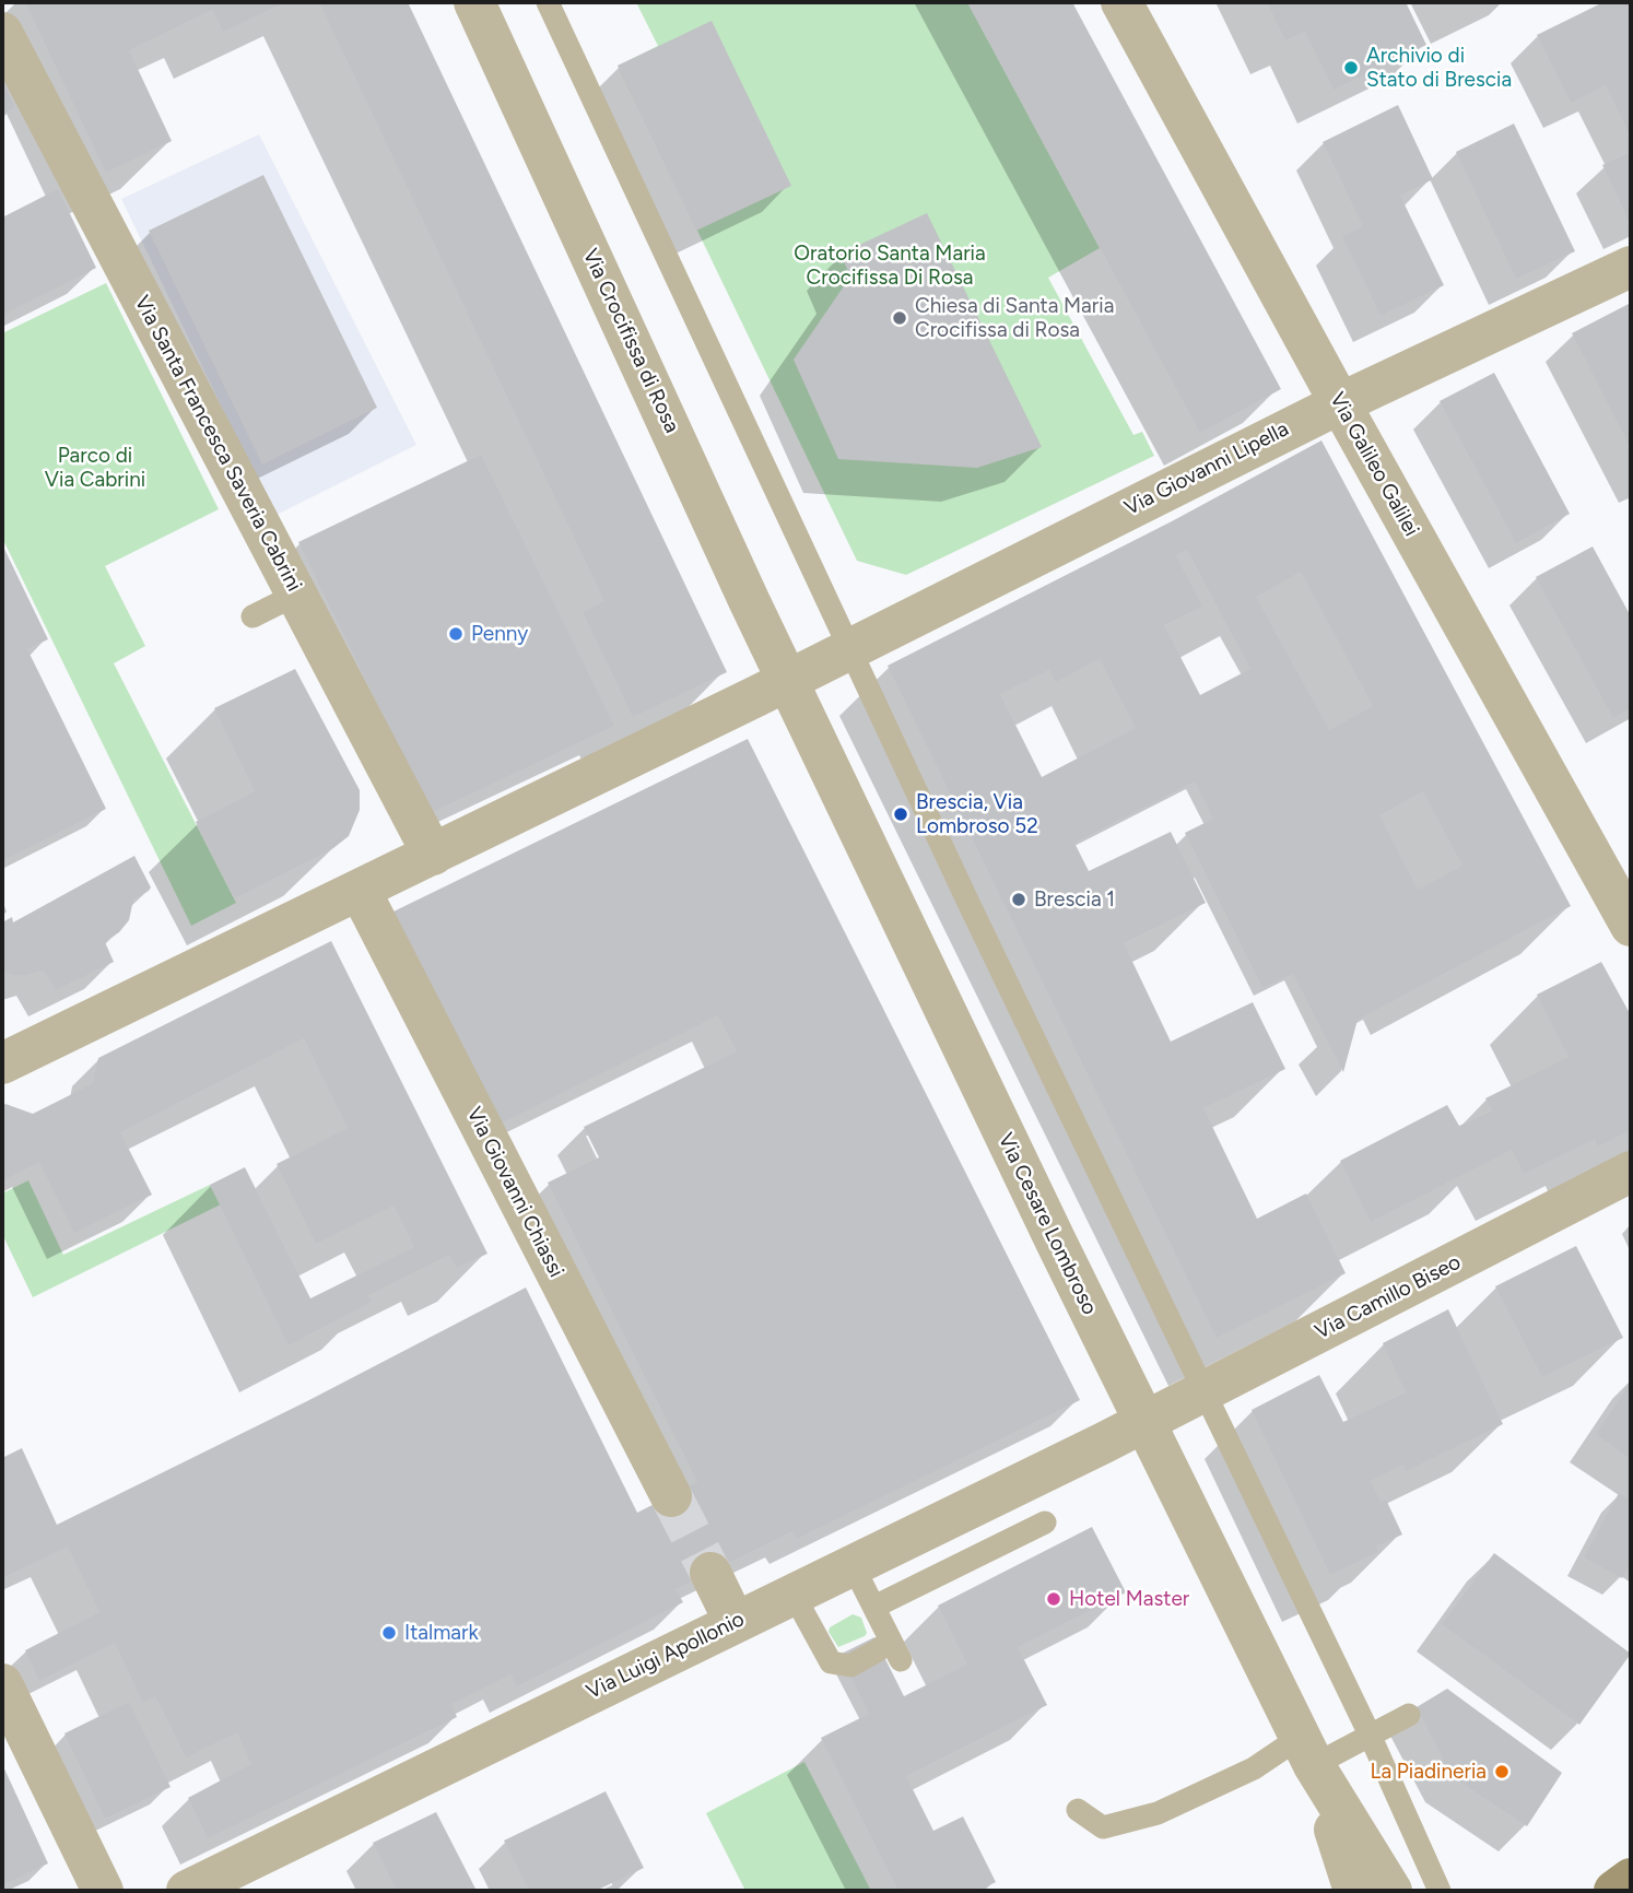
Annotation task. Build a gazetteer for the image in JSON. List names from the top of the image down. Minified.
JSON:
{"streets":{"street":["Via Crocifissa di Rosa","Via Santa Francesca Saveria Cabrini","Via Galileo Galilei","Via Giovanni Lipella","Via Giovanni Chiassi","Via Cesare Lombroso","Via Camillo Biseo","Via Luigi Apollonio"]},"crossings":[["Via Crocifissa di Rosa","Via Giovanni Lipella"],["Via Crocifissa di Rosa","Via Cesare Lombroso"],["Via Galileo Galilei","Via Giovanni Lipella"],["Via Giovanni Lipella","Via Cesare Lombroso"],["Via Cesare Lombroso","Via Camillo Biseo"],["Via Cesare Lombroso","Via Luigi Apollonio"],["Via Camillo Biseo","Via Luigi Apollonio"]],"parks":["Oratorio Santa Maria Crocifissa Di Rosa","Parco di Via Cabrini"],"places":["Archivio di Stato di Brescia","Chiesa di Santa Maria Crocifissa di Rosa","Penny","Brescia, Via Lombroso 52","Brescia 1","Hotel Master","Italmark","La Piadineria"]}
